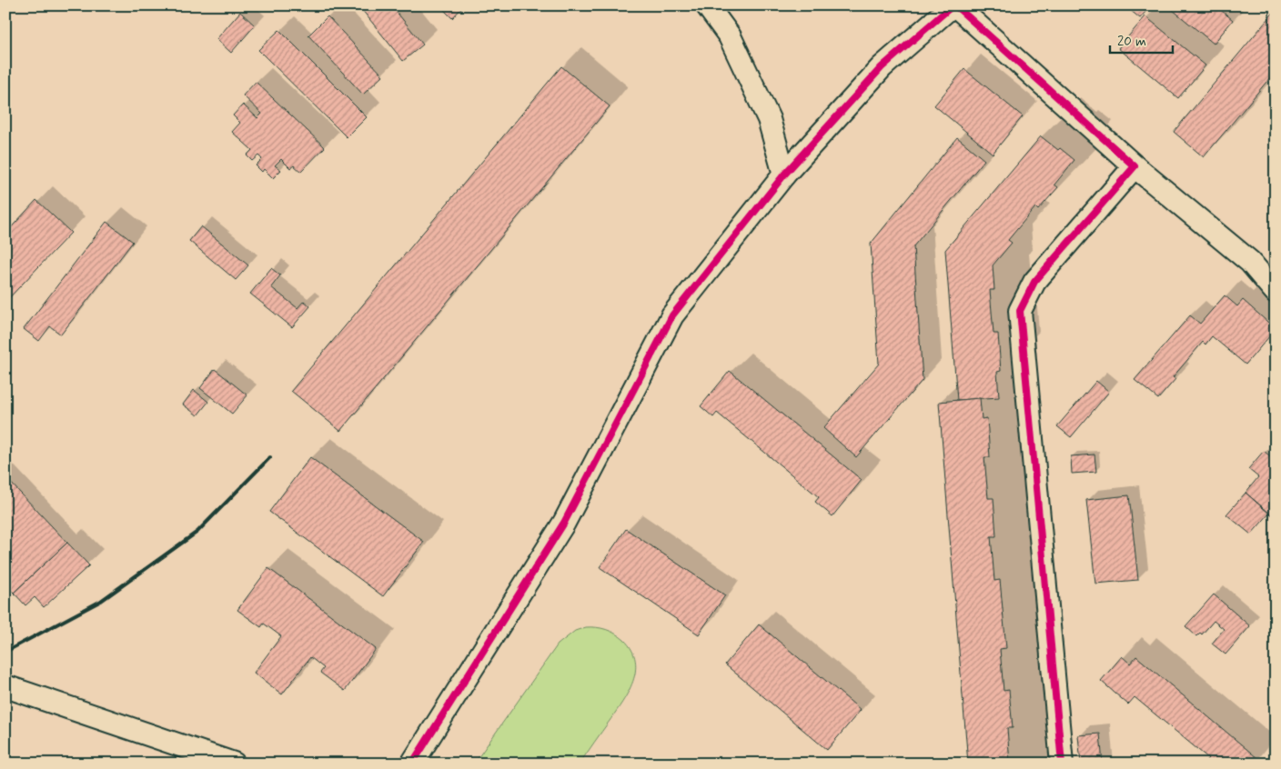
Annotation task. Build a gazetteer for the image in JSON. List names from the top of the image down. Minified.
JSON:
{"scale_bar":"20 m"}
